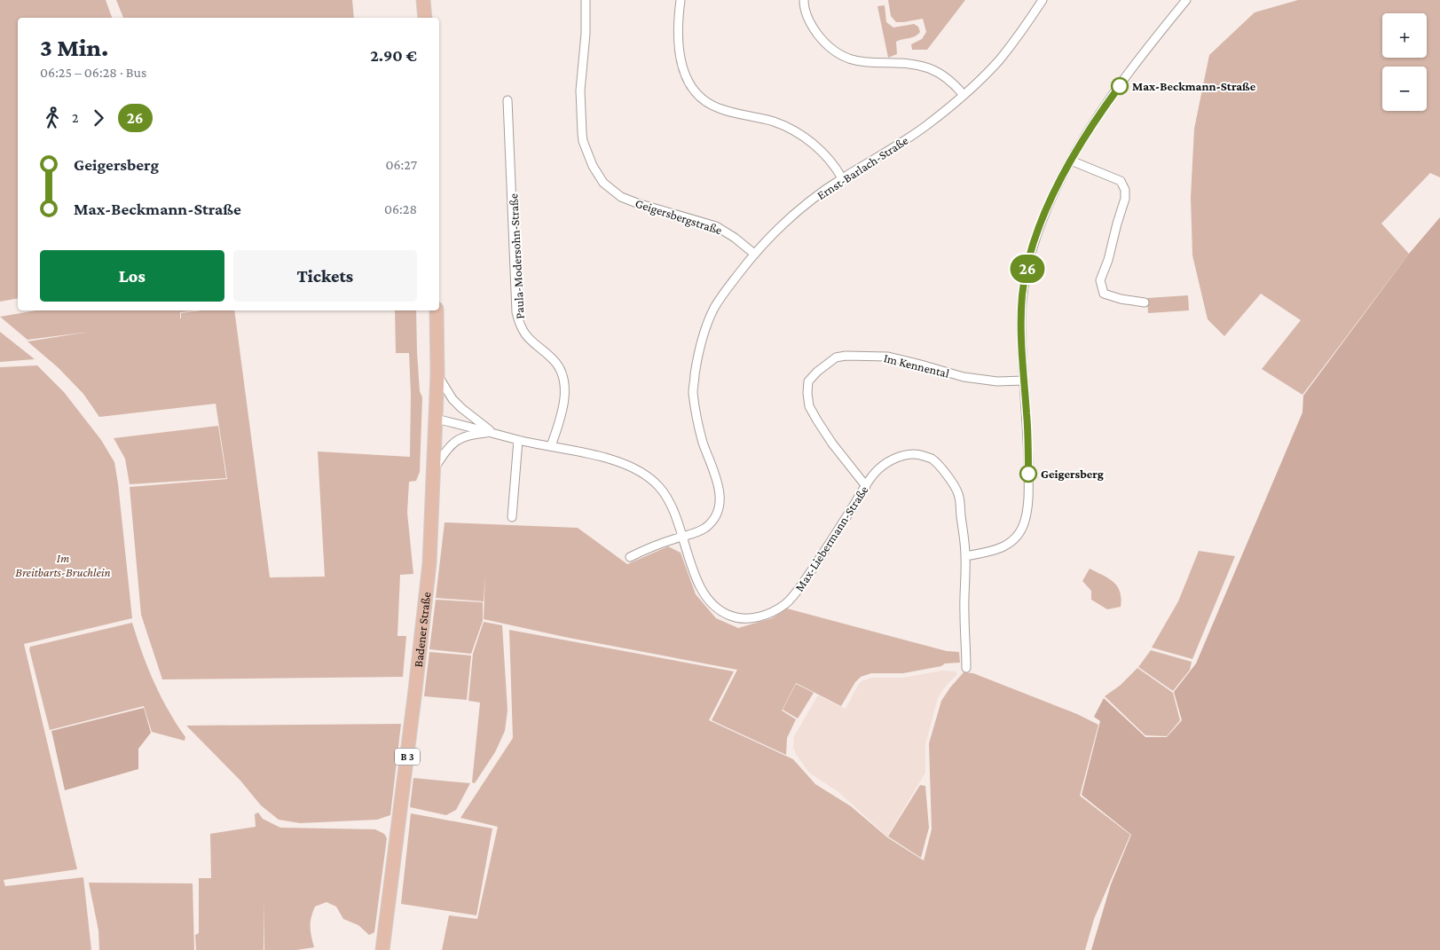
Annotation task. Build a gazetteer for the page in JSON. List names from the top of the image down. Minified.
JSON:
{"streets":{"main road":["Badener Straße","B 3"],"street":["Ernst-Barlach-Straße","Geigersbergstraße","Paula-Modersohn-Straße","Im Kennental","Max-Liebermann-Straße"]},"crossings":[["Ernst-Barlach-Straße","Geigersbergstraße"],["Ernst-Barlach-Straße","Max-Liebermann-Straße"],["Paula-Modersohn-Straße","Max-Liebermann-Straße"],["Im Kennental","Max-Liebermann-Straße"],["Max-Liebermann-Straße","Badener Straße"]],"parks":["Im Breitbarts-Bruchlein"],"places":["Max-Beckmann-Straße","Geigersberg"],"lines":["bus line 26"],"page":{"on_map":"26","map_buttons":["+","−"],"heading":["3 Min.","06:25 – 06:28 · Bus","2.90 €"],"legs":["2","26"],"list":[{"name":"Geigersberg","value":"06:27"},{"name":"Max-Beckmann-Straße","value":"06:28"}],"buttons":["Los","Tickets"]}}
